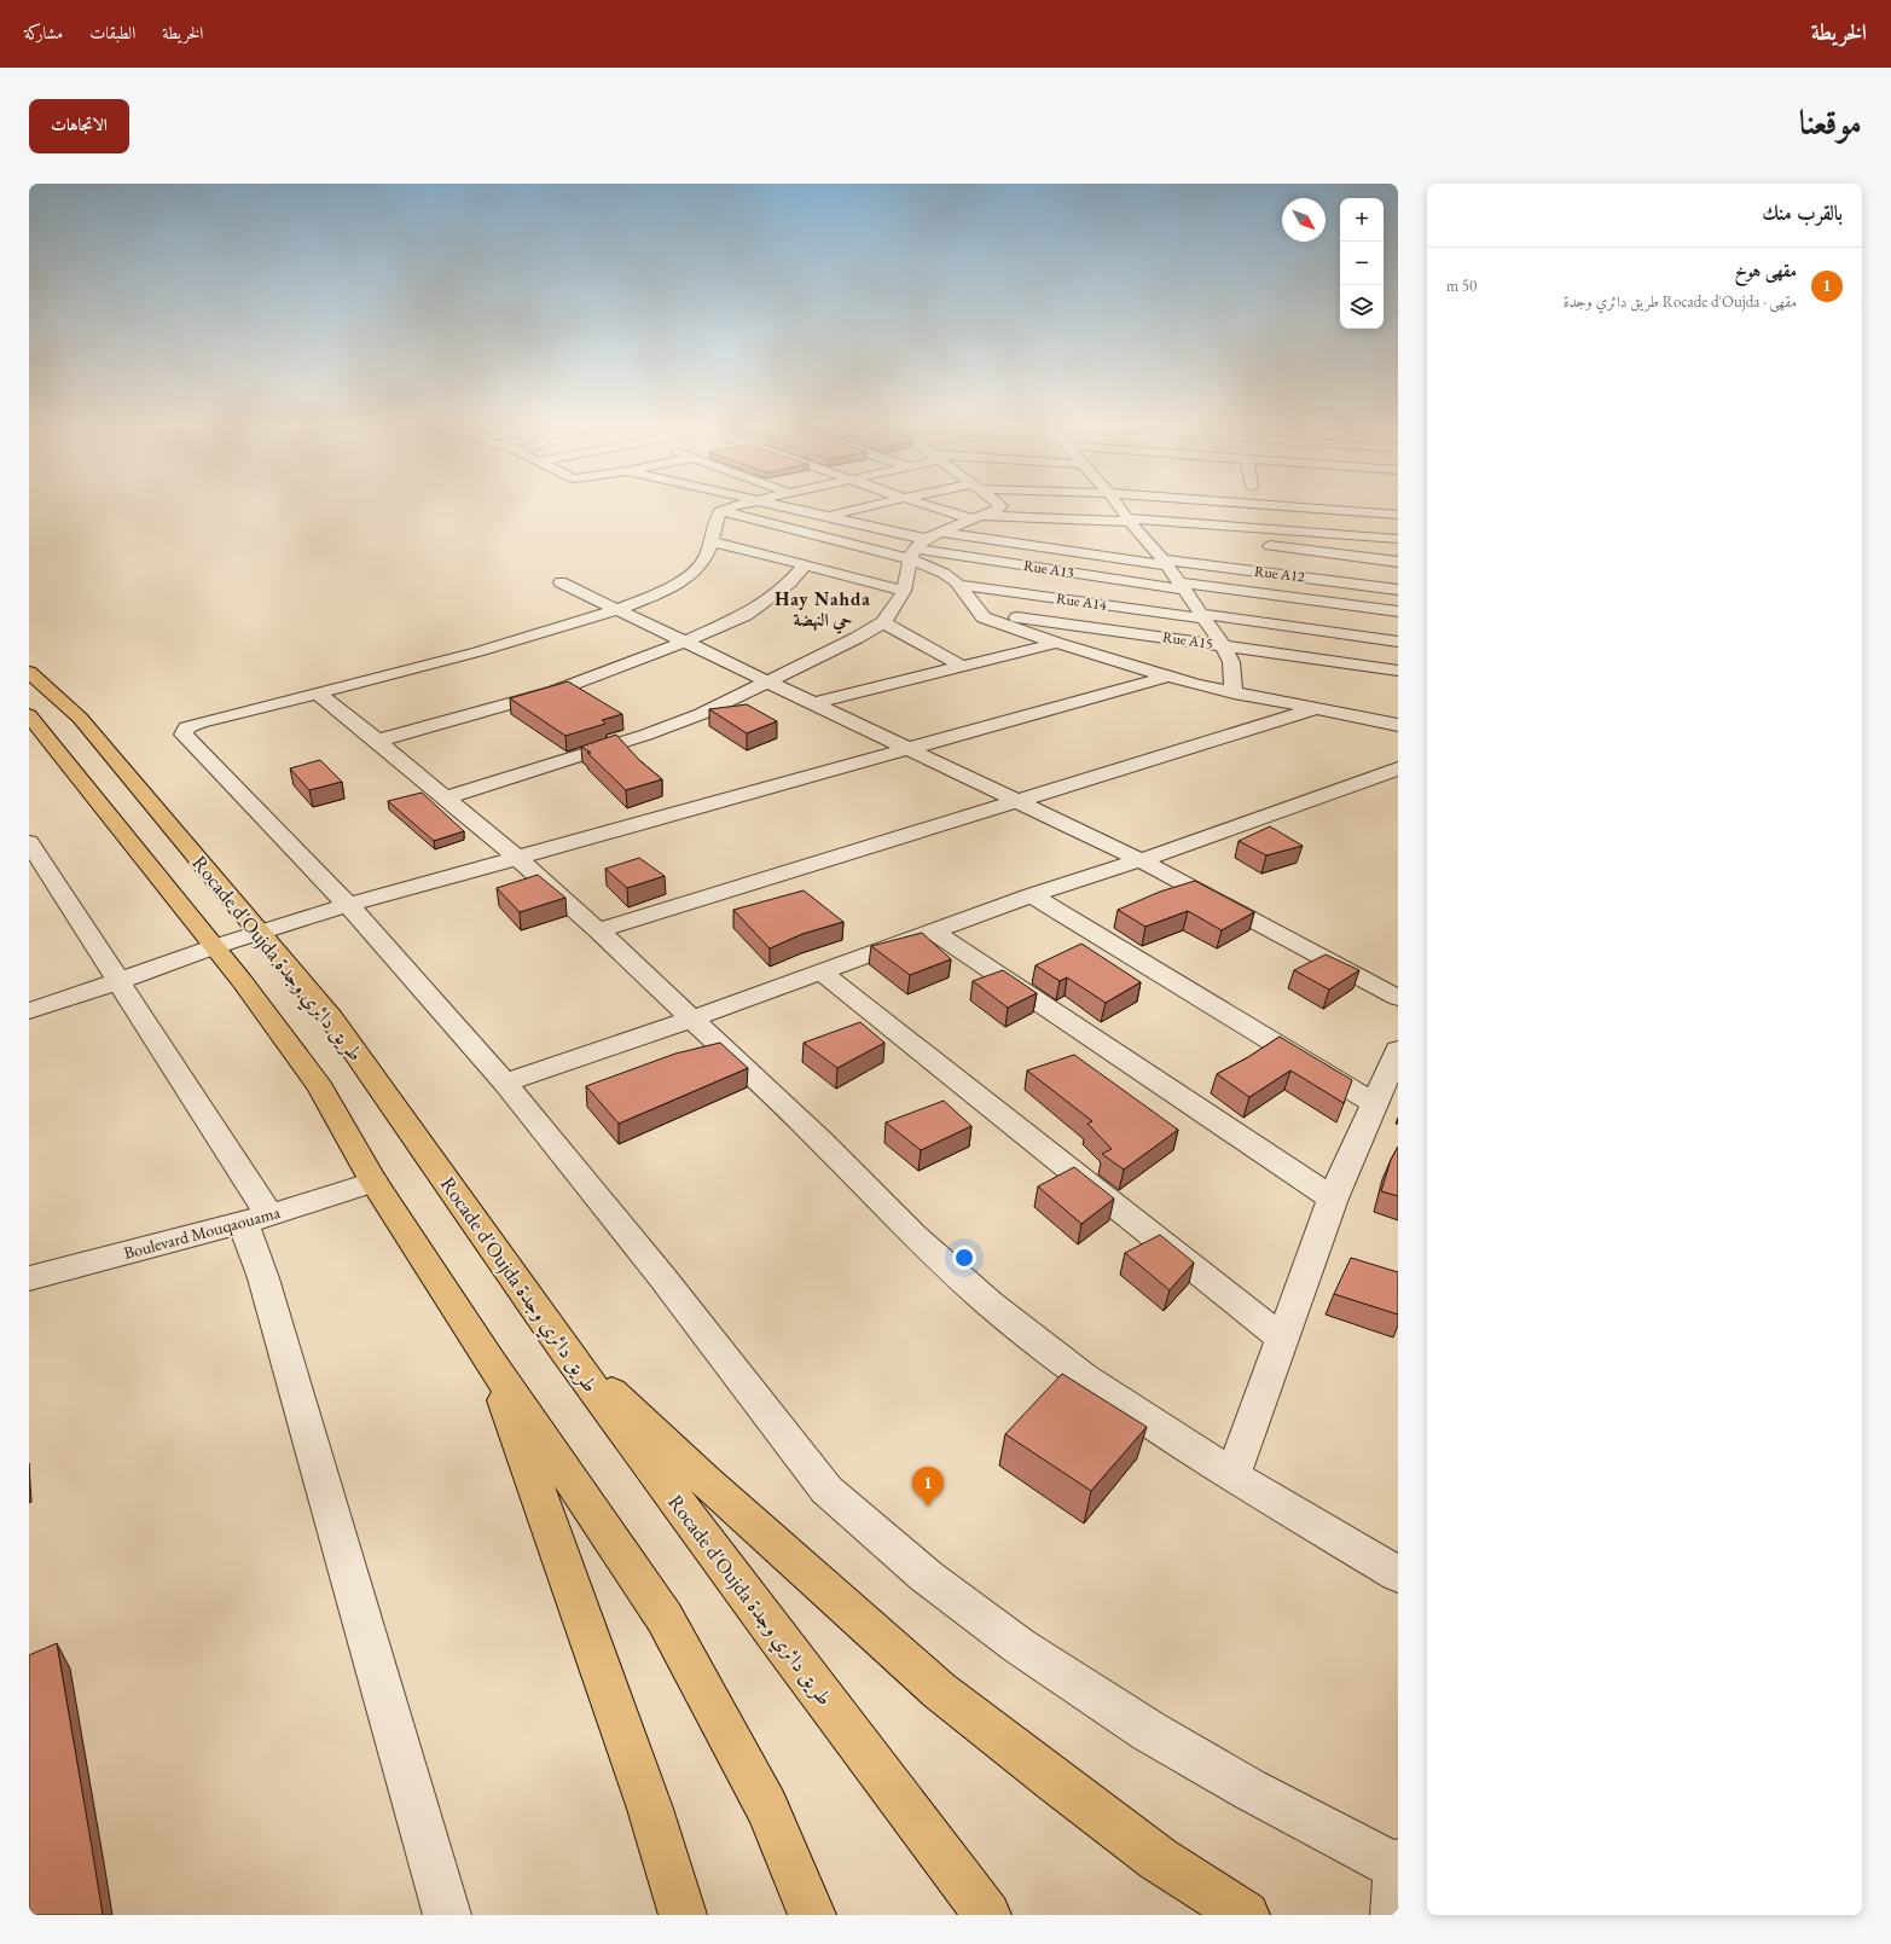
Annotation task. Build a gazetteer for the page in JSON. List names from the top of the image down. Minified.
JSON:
{"streets":{"highway":["Rocade d'Oujda طريق دائري وجدة"],"street":["Rue A13","Rue A12","Rue A14","Rue A15","Boulevard Mouqaouama"]},"districts":["Hay Nahda حي النهضة"],"north":"bottom right","page":{"header":"الخريطة","nav":["الخريطة","الطبقات","مشاركة"],"title":"موقعنا","buttons":"الاتجاهات","heading":"بالقرب منك","map_buttons":["+","−"],"list":[{"mark":"1","name":"مقهى هوخ","note":"مقهى · Rocade d'Oujda طريق دائري وجدة","value":"50 m"}],"pins":"1"}}
